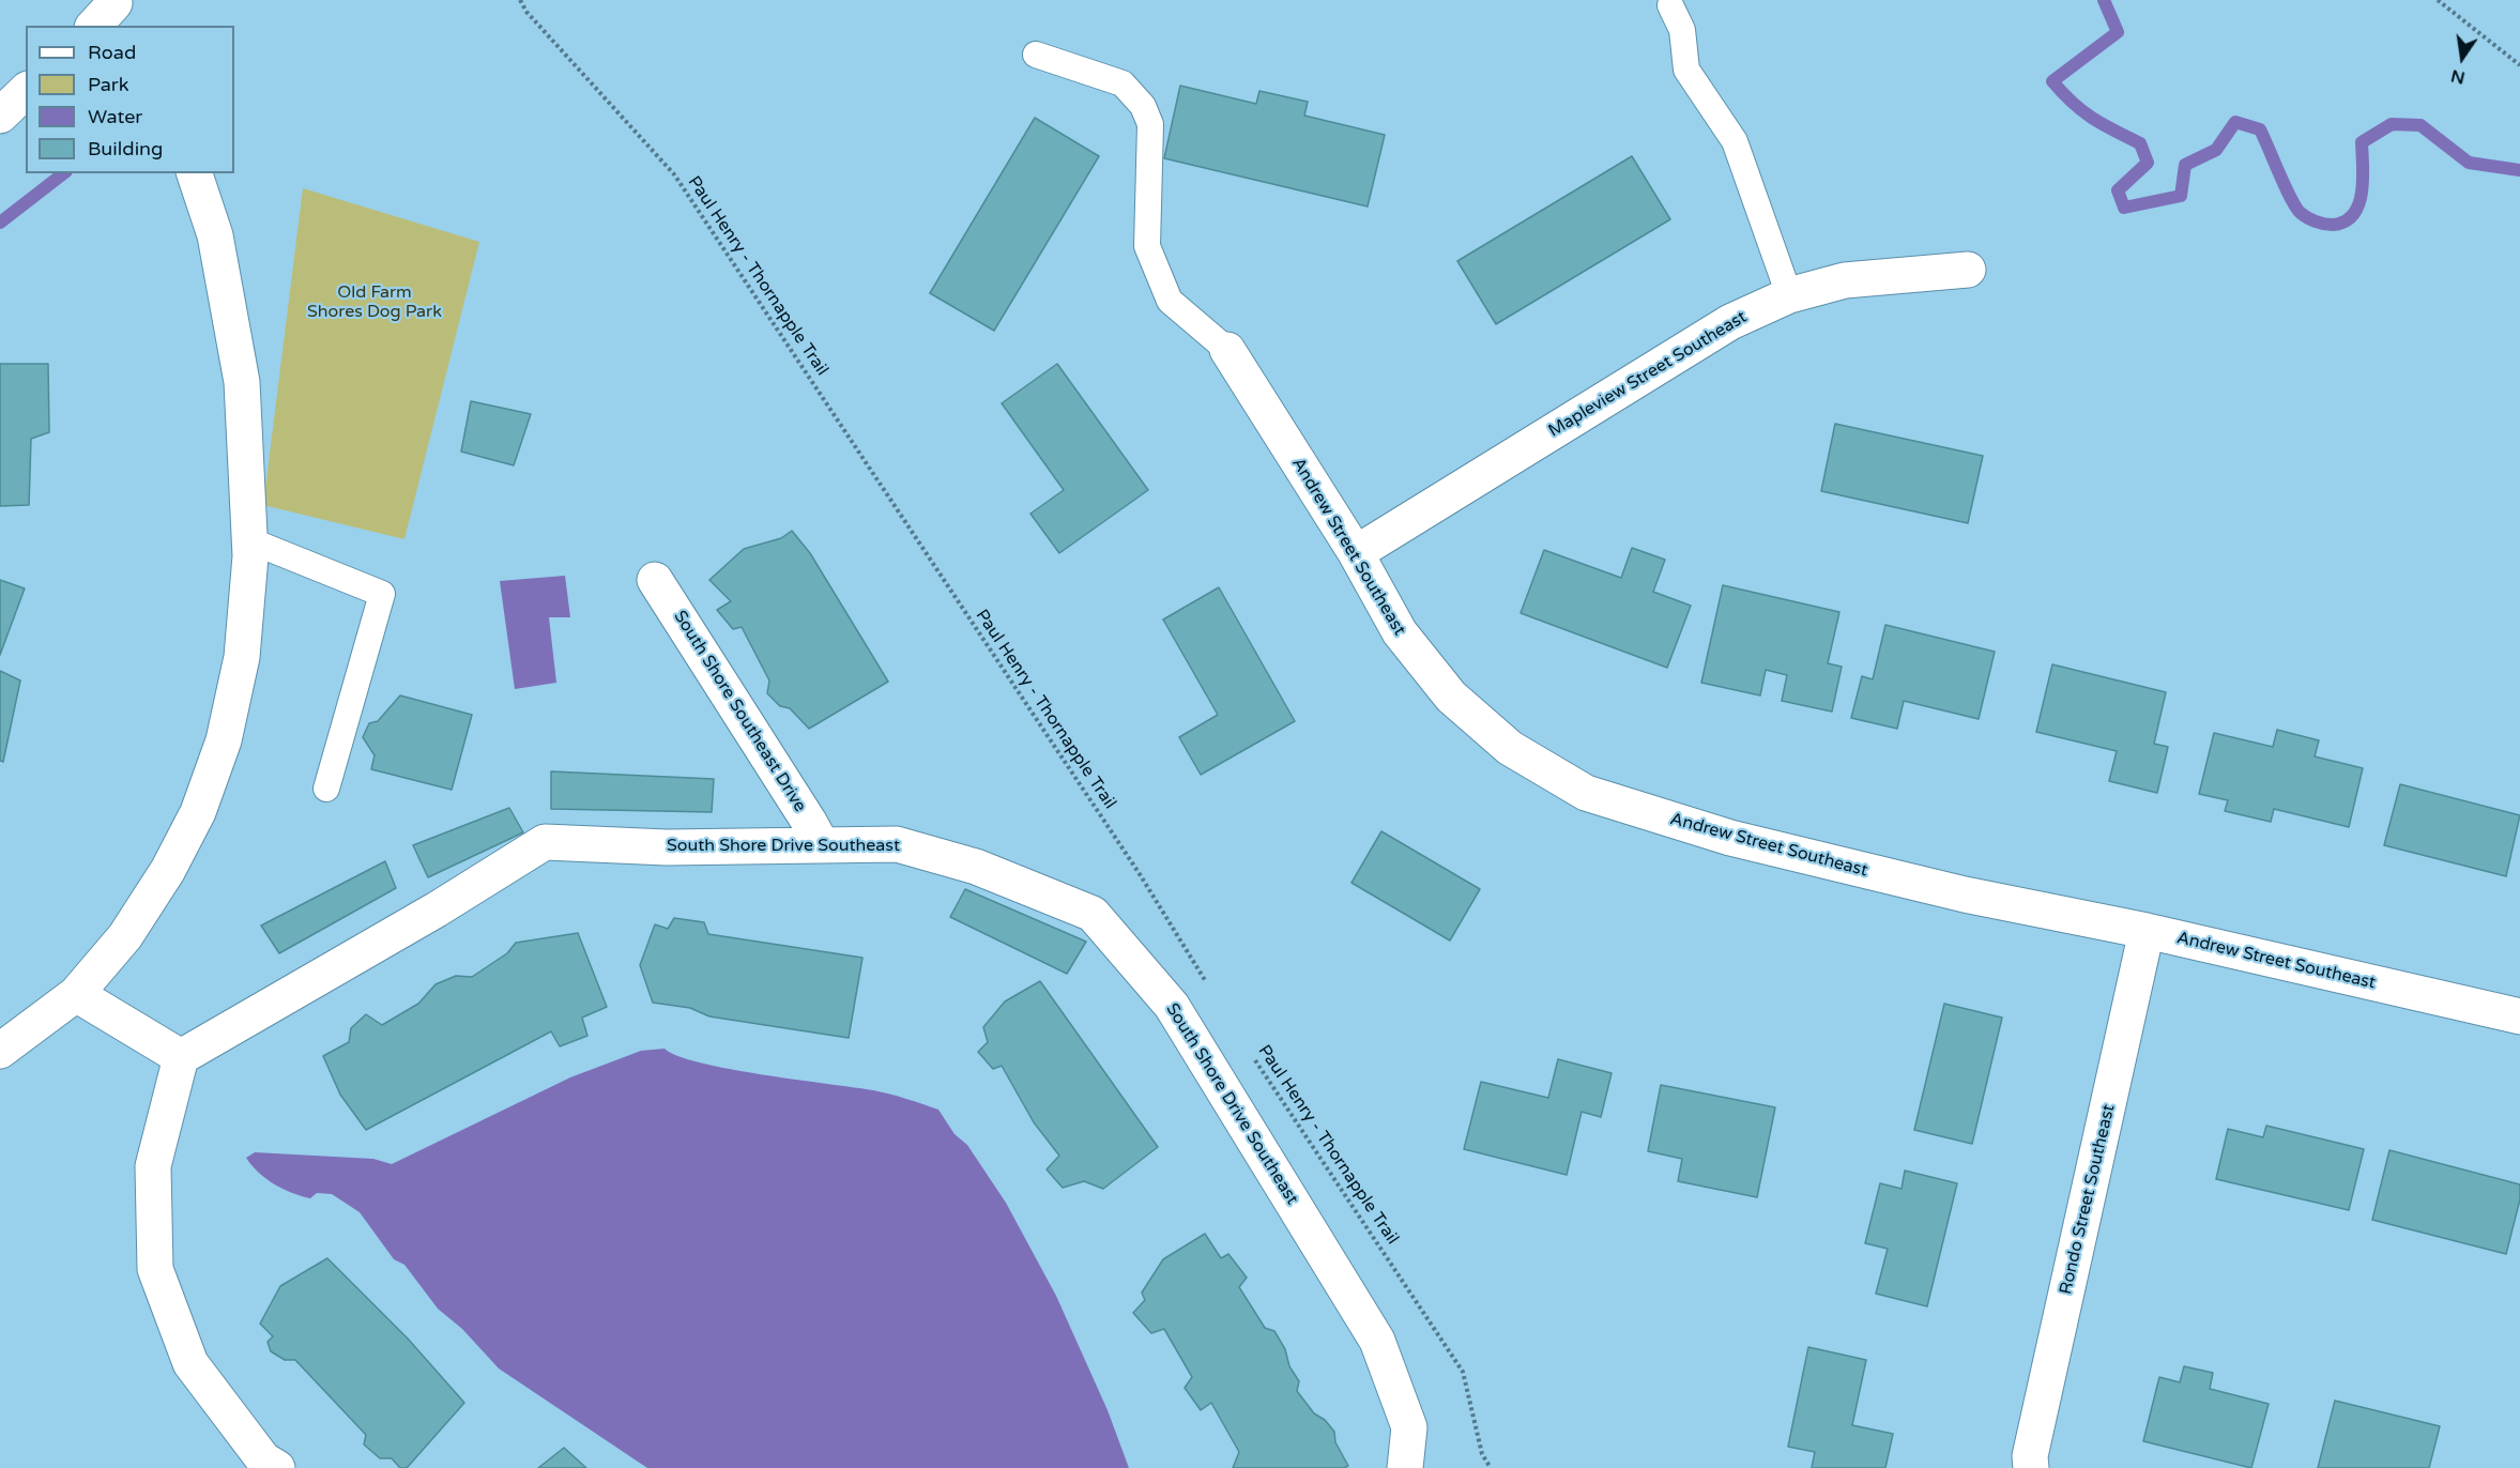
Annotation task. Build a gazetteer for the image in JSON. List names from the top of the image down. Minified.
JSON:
{"streets":{"street":["Mapleview Street Southeast","Andrew Street Southeast","South Shore Southeast Drive","South Shore Drive Southeast","Rondo Street Southeast"],"path":["Paul Henry - Thornapple Trail"]},"crossings":[["Mapleview Street Southeast","Andrew Street Southeast"],["Andrew Street Southeast","Rondo Street Southeast"],["South Shore Southeast Drive","South Shore Drive Southeast"]],"parks":["Old Farm Shores Dog Park"],"legend":["Road","Park","Water","Building"],"north":"bottom"}
